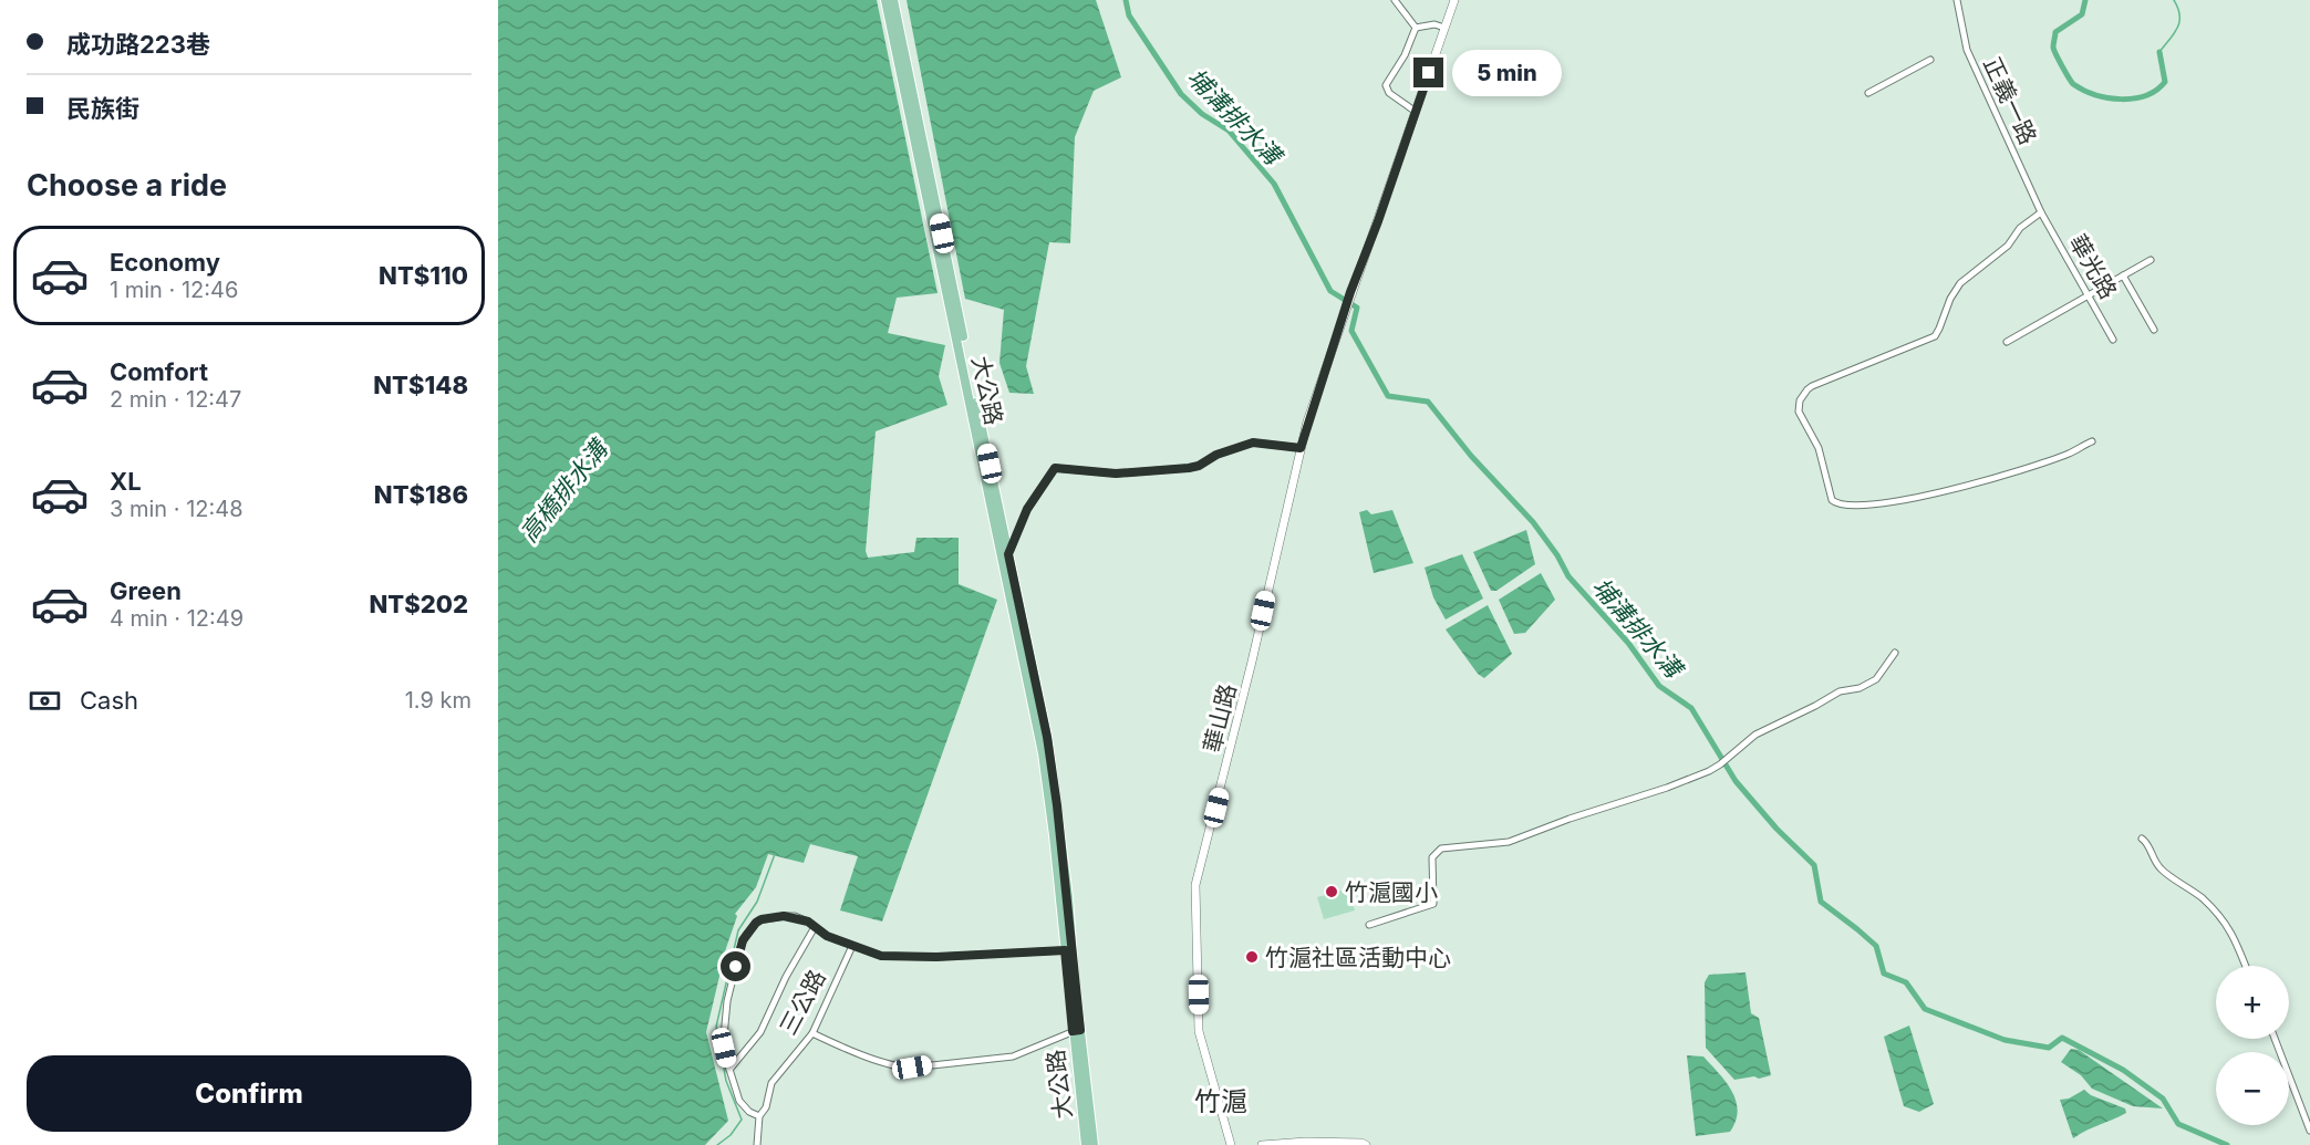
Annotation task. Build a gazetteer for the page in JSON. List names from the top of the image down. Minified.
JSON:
{"streets":{"main road":["大公路"],"street":["正義一路","華光路","華山路","三公路"]},"crossings":[["正義一路","華光路"]],"districts":["竹滬"],"water":["埔溝排水溝","高橋排水溝"],"places":["竹滬國小","竹滬社區活動中心"],"page":{"banner":["成功路223巷","民族街"],"bubble":"5 min","heading":"Choose a ride","list":[{"name":"Economy","note":"1 min · 12:46","value":"NT$110"},{"name":"Comfort","note":"2 min · 12:47","value":"NT$148"},{"name":"XL","note":"3 min · 12:48","value":"NT$186"},{"name":"Green","note":"4 min · 12:49","value":"NT$202"}],"pay":["Cash","1.9 km"],"map_buttons":["+","−"],"buttons":"Confirm"}}
